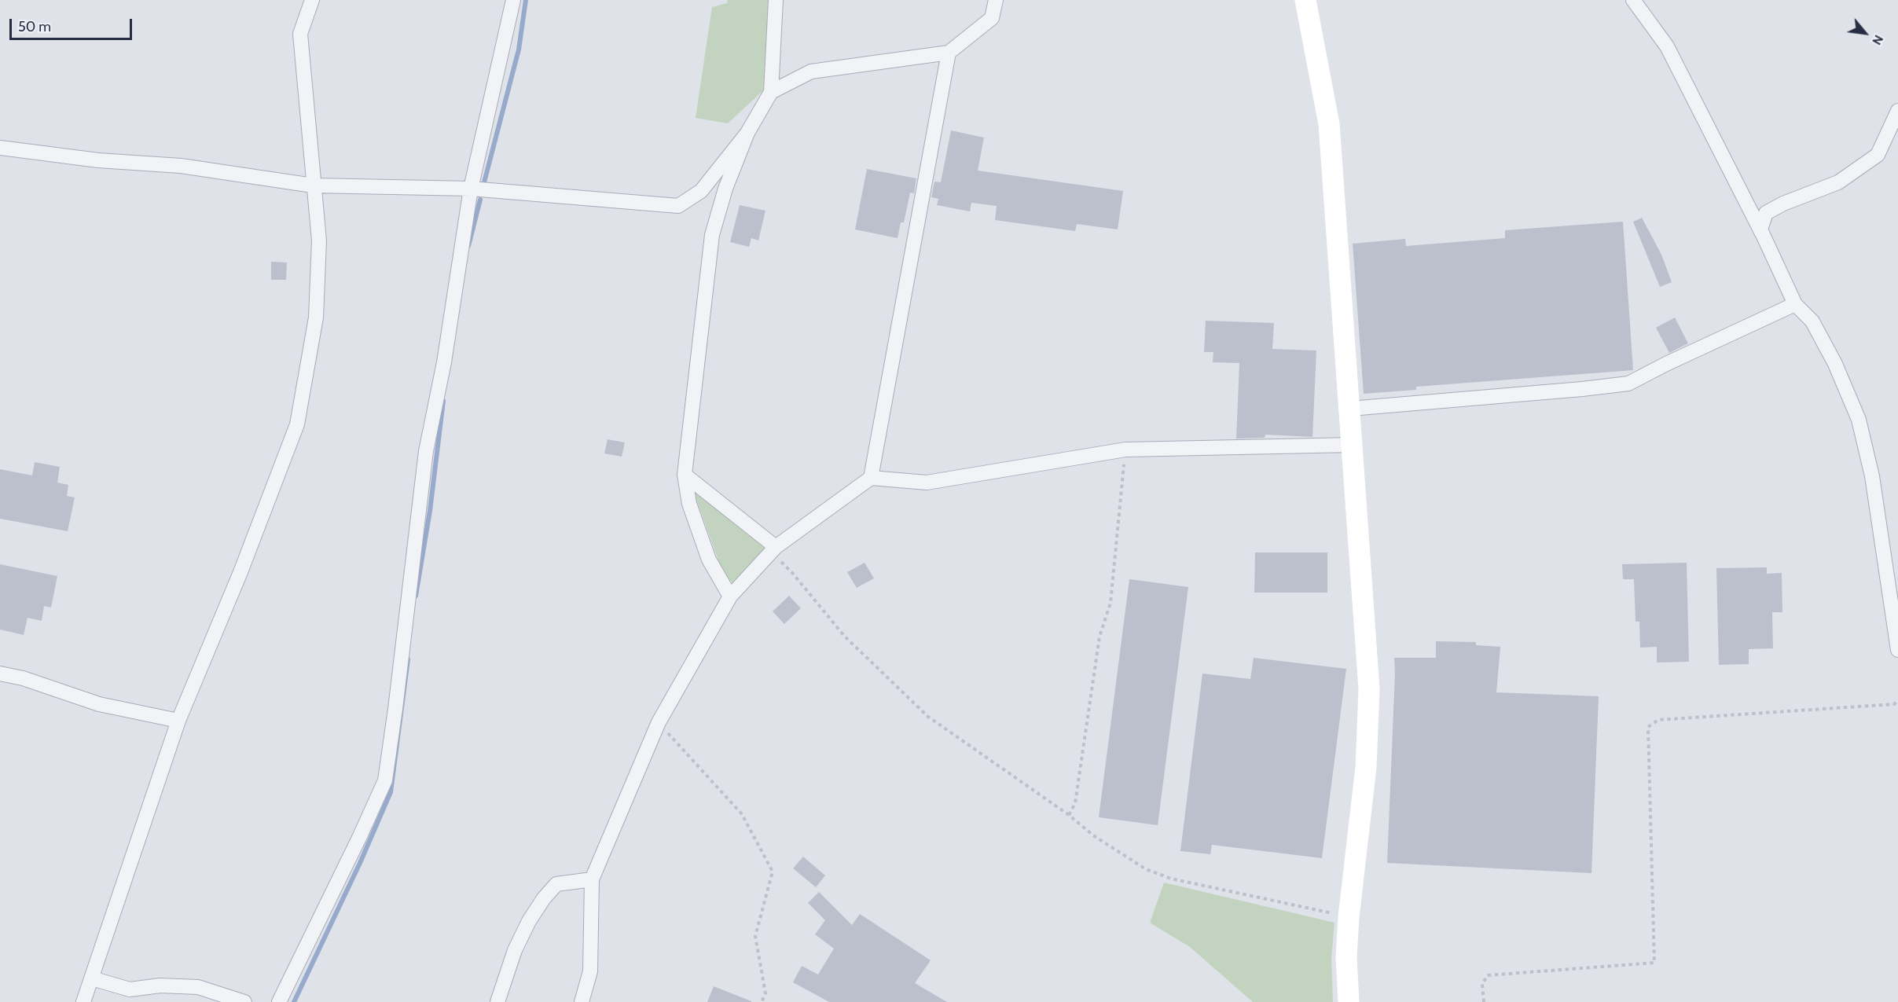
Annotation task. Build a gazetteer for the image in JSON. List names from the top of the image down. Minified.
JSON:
{"scale_bar":"50 m","north":"bottom right"}
